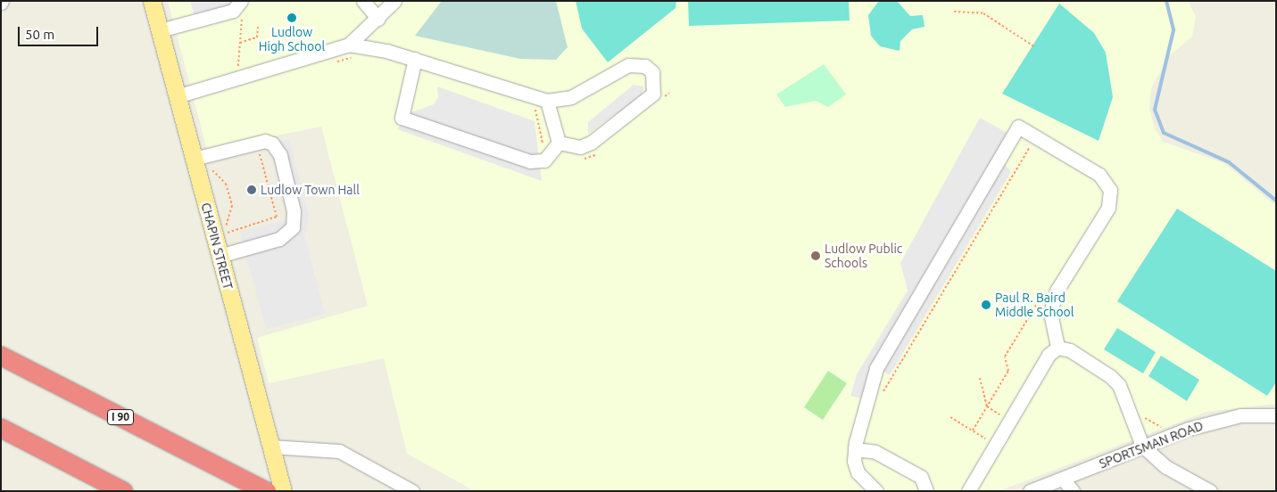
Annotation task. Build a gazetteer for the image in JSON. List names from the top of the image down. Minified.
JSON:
{"streets":{"highway":["I 90"],"main road":["CHAPIN STREET"],"street":["SPORTSMAN ROAD"]},"places":["Ludlow High School","Ludlow Town Hall","Ludlow Public Schools","Paul R. Baird Middle School"],"scale_bar":"50 m"}
